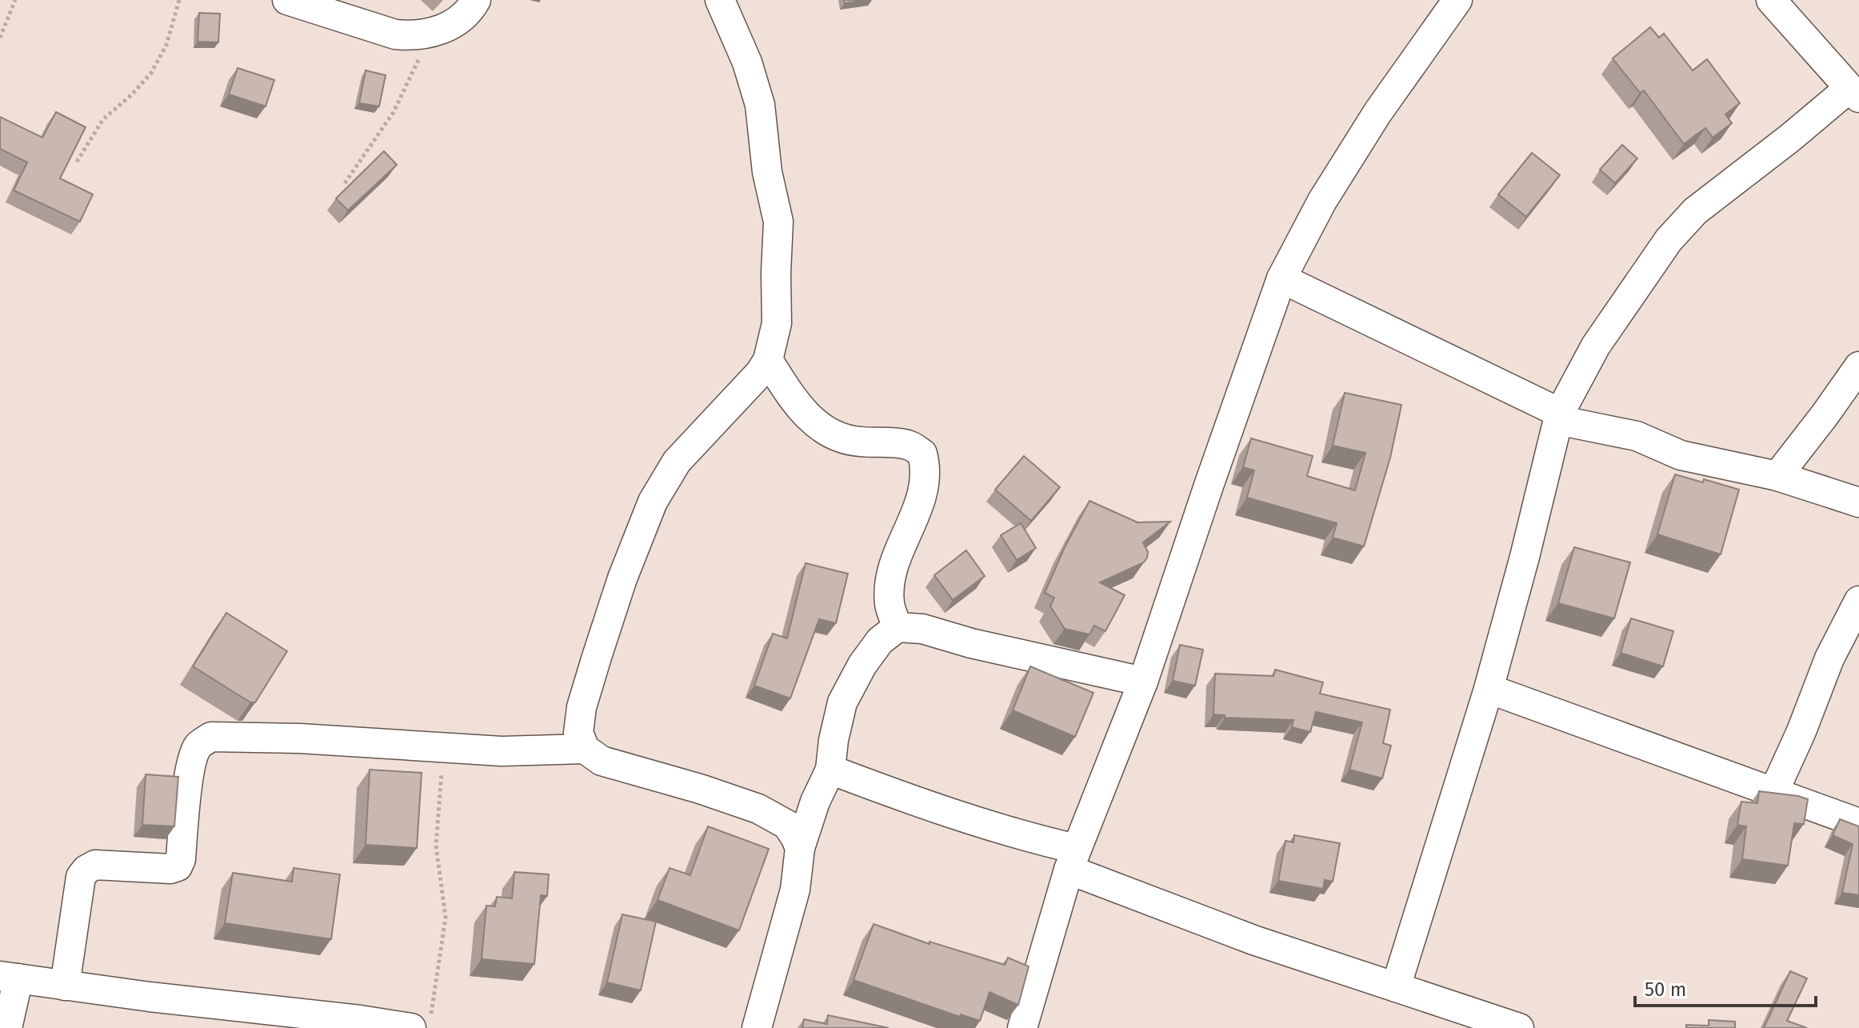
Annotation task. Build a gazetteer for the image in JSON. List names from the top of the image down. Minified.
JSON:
{"scale_bar":"50 m"}
